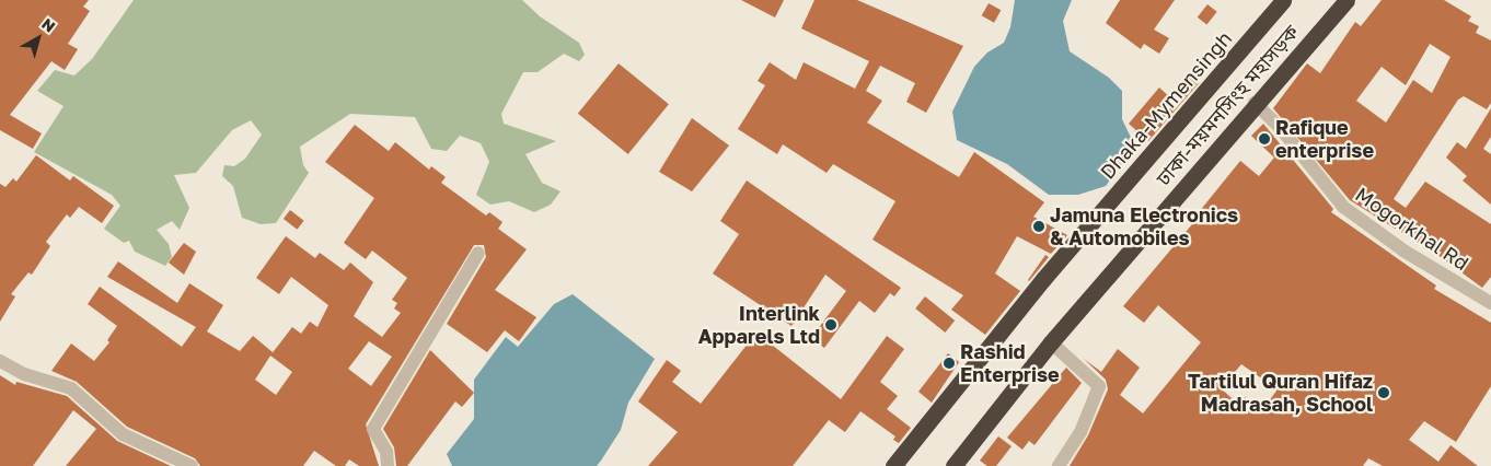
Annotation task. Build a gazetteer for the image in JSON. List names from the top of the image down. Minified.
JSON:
{"streets":{"highway":["Dhaka-Mymensingh","ঢাকা-ময়মনসিংহ মহাসড়ক"],"street":["Mogorkhal Rd"]},"crossings":[["ঢাকা-ময়মনসিংহ মহাসড়ক","Mogorkhal Rd"]],"places":["Rafique enterprise","Jamuna Electronics & Automobiles","Interlink Apparels Ltd","Rashid Enterprise","Tartilul Quran Hifaz Madrasah, School"],"north":"top right"}
